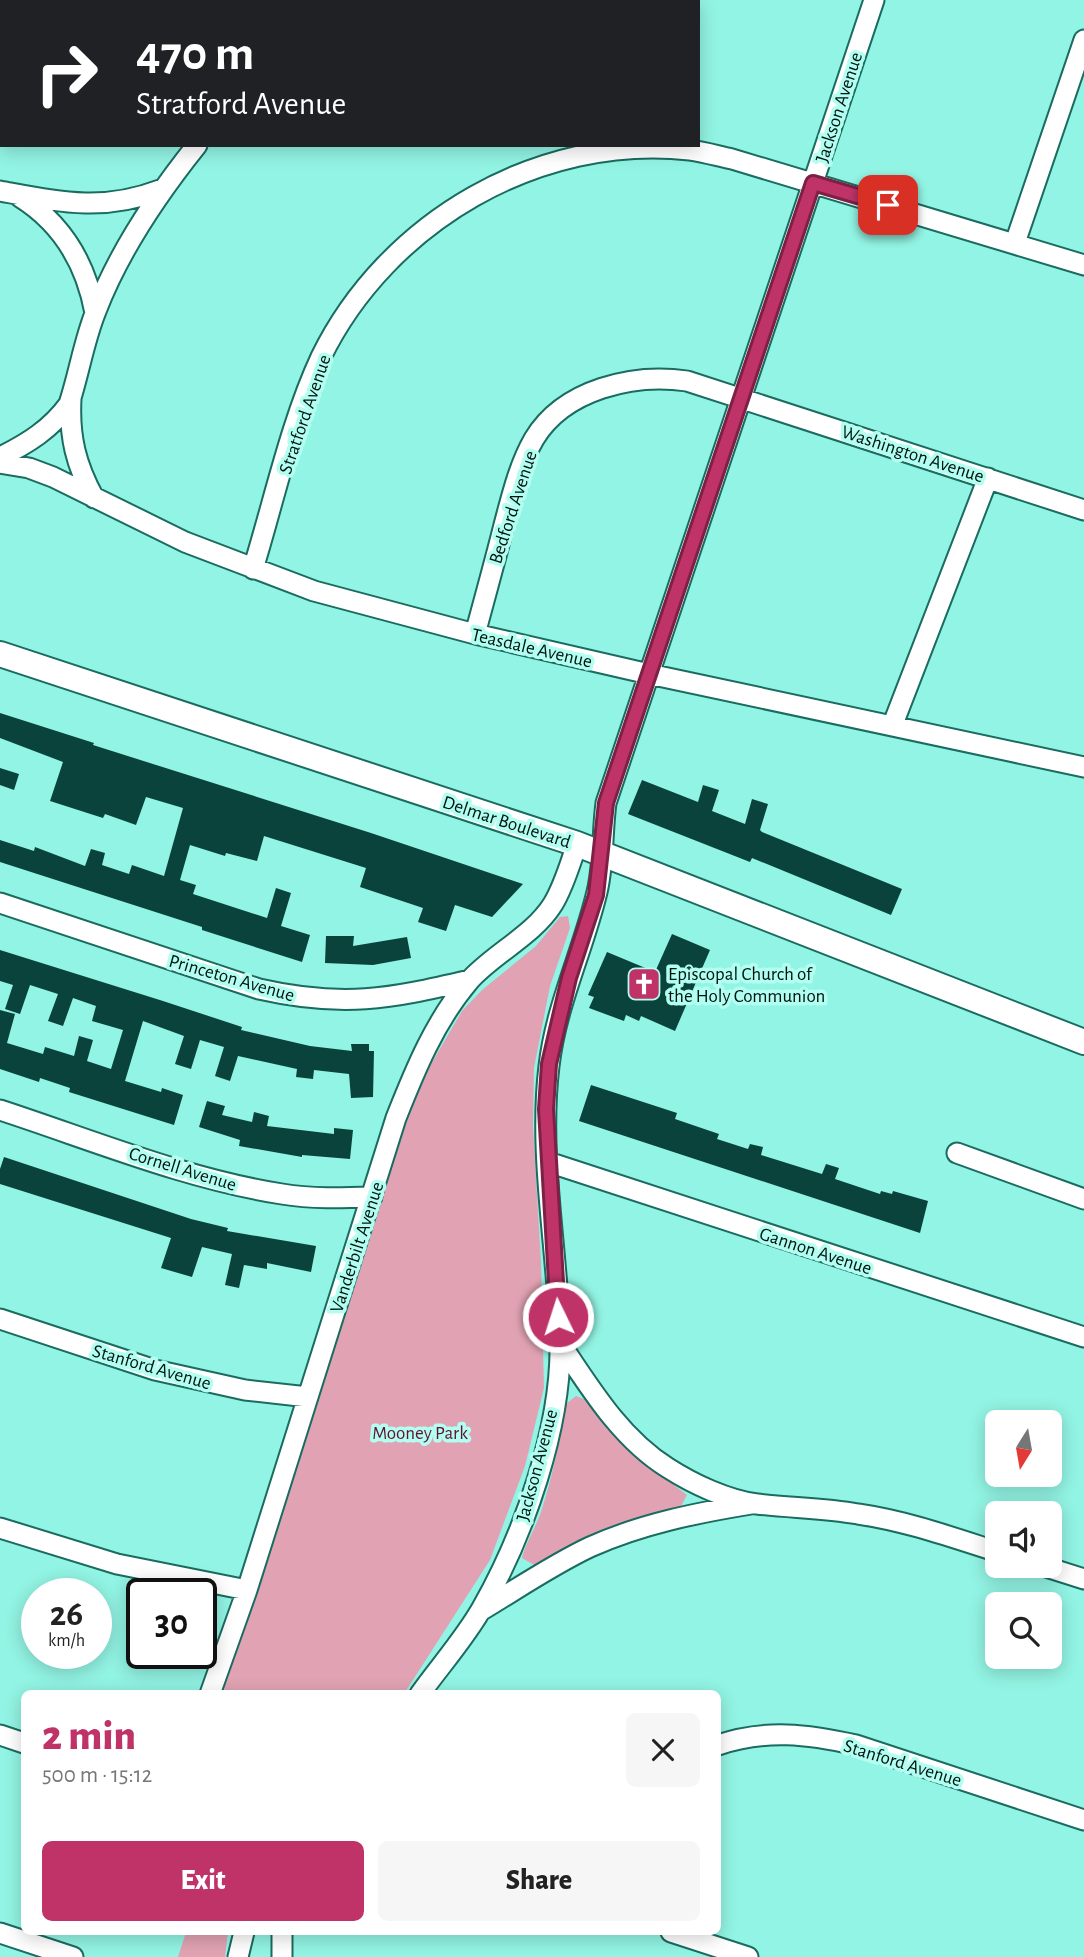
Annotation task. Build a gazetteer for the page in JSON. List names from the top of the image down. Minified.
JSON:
{"streets":{"main road":["Delmar Boulevard"],"street":["Jackson Avenue","Stratford Avenue","Washington Avenue","Bedford Avenue","Teasdale Avenue","Princeton Avenue","Cornell Avenue","Vanderbilt Avenue","Gannon Avenue","Stanford Avenue"]},"crossings":[["Jackson Avenue","Stratford Avenue"],["Jackson Avenue","Washington Avenue"],["Jackson Avenue","Bedford Avenue"],["Jackson Avenue","Teasdale Avenue"],["Jackson Avenue","Delmar Boulevard"],["Jackson Avenue","Gannon Avenue"],["Stratford Avenue","Teasdale Avenue"],["Washington Avenue","Bedford Avenue"],["Bedford Avenue","Teasdale Avenue"],["Delmar Boulevard","Vanderbilt Avenue"],["Princeton Avenue","Vanderbilt Avenue"],["Cornell Avenue","Vanderbilt Avenue"],["Vanderbilt Avenue","Stanford Avenue"]],"parks":["Mooney Park"],"places":{"church":["Episcopal Church of the Holy Communion"]},"north":"bottom","page":{"turn":["470 m","Stratford Avenue"],"speed":"26 km/h","limit":"30","heading":["2 min","500 m · 15:12"],"buttons":["Exit","Share"]}}
